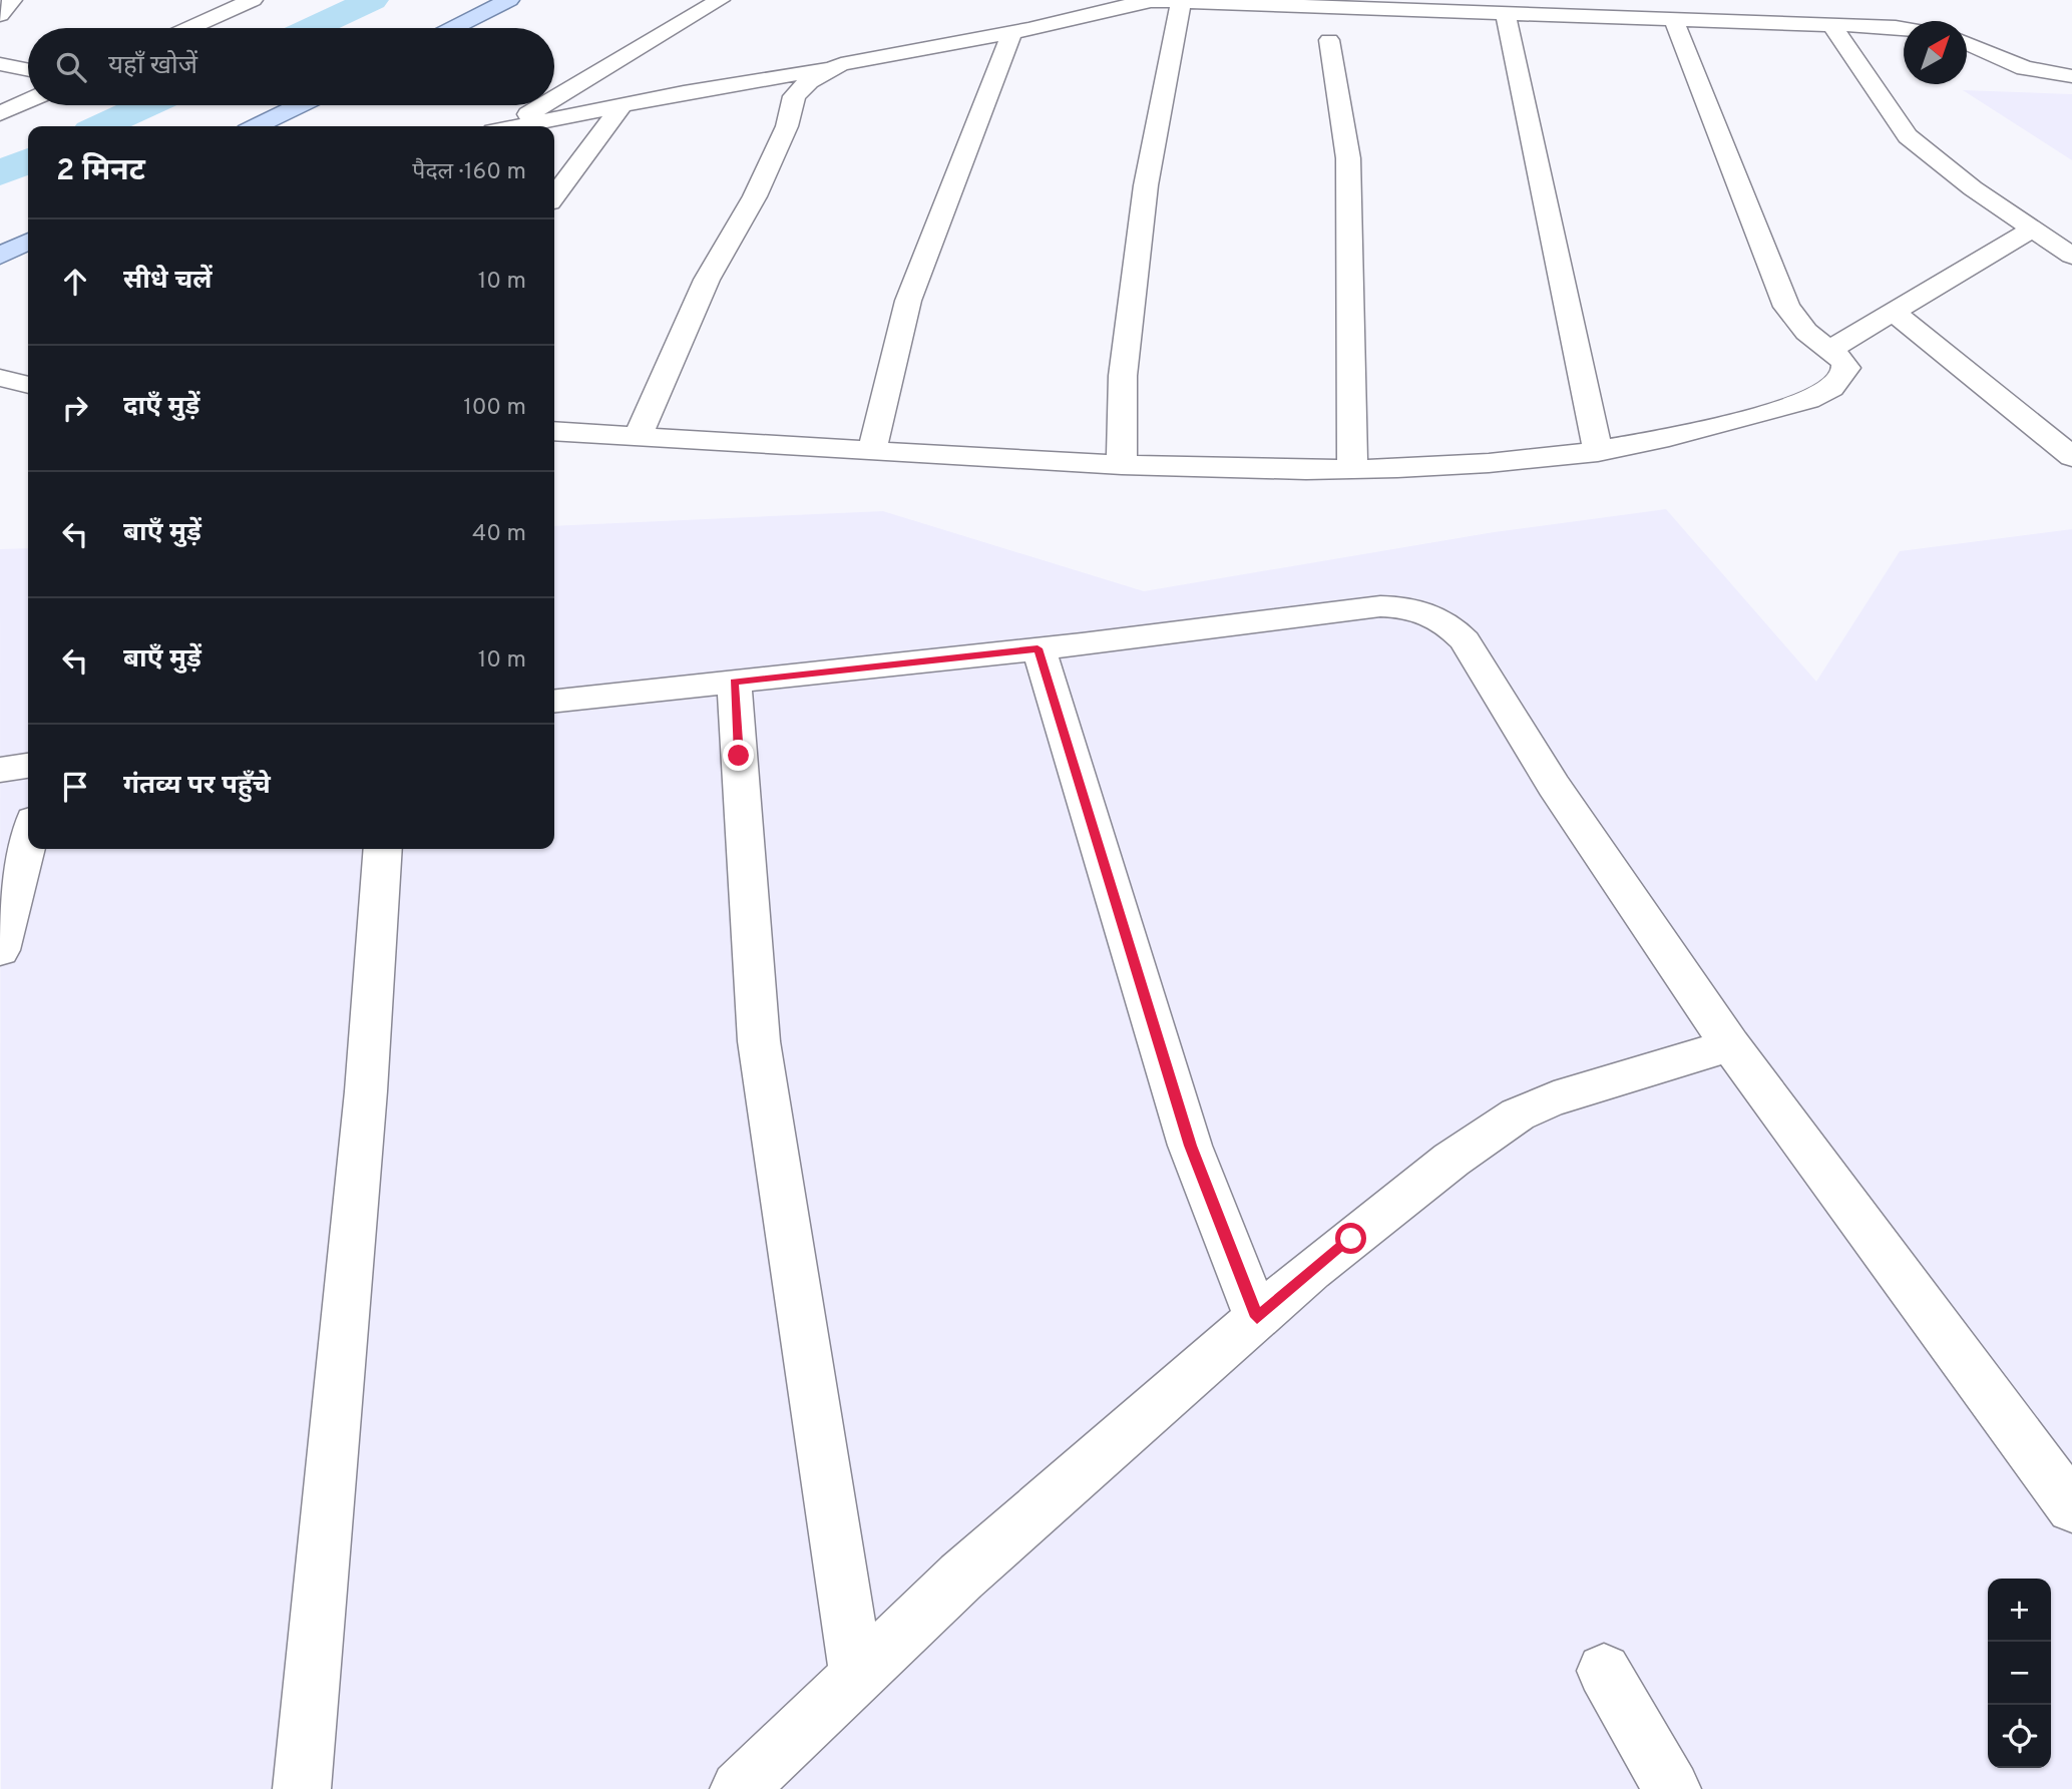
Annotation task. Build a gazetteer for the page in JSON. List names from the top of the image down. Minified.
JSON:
{"north":"top right","page":{"search":"यहाँ खोजें","heading":["2 मिनट","पैदल · 160 m"],"list":[["सीधे चलें","10 m"],["दाएँ मुड़ें","100 m"],["बाएँ मुड़ें","40 m"],["बाएँ मुड़ें","10 m"],"गंतव्य पर पहुँचे"],"map_buttons":["+","−"]}}
